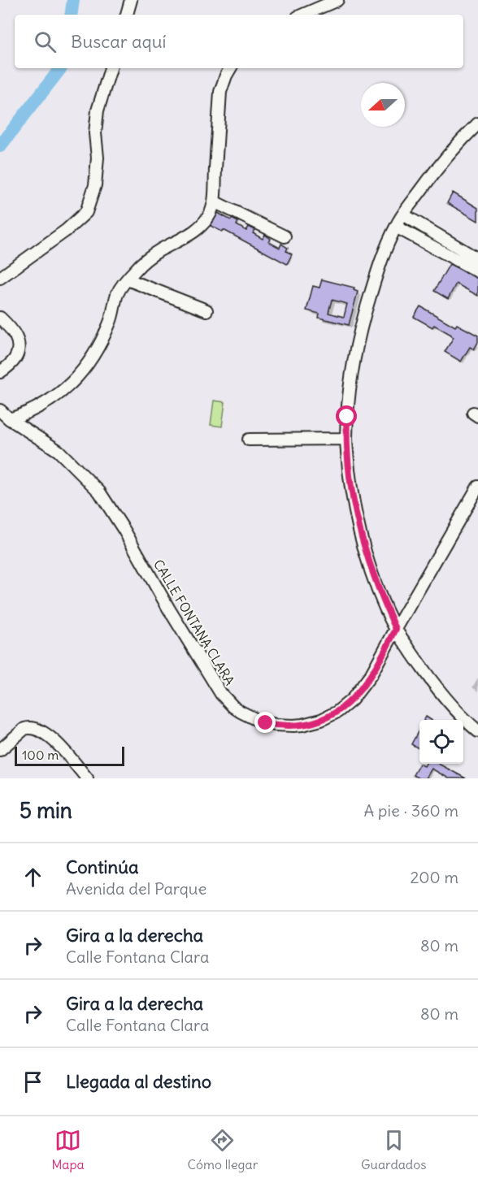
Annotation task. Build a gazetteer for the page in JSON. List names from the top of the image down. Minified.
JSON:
{"streets":{"street":["CALLE FONTANA CLARA"]},"scale_bar":"100 m","north":"left","page":{"search":"Buscar aquí","scale":"100 m","heading":["5 min","A pie · 360 m"],"list":[["Continúa","Avenida del Parque","200 m"],["Gira a la derecha","Calle Fontana Clara","80 m"],["Gira a la derecha","Calle Fontana Clara","80 m"],"Llegada al destino"],"nav":["Mapa","Cómo llegar","Guardados"]}}
